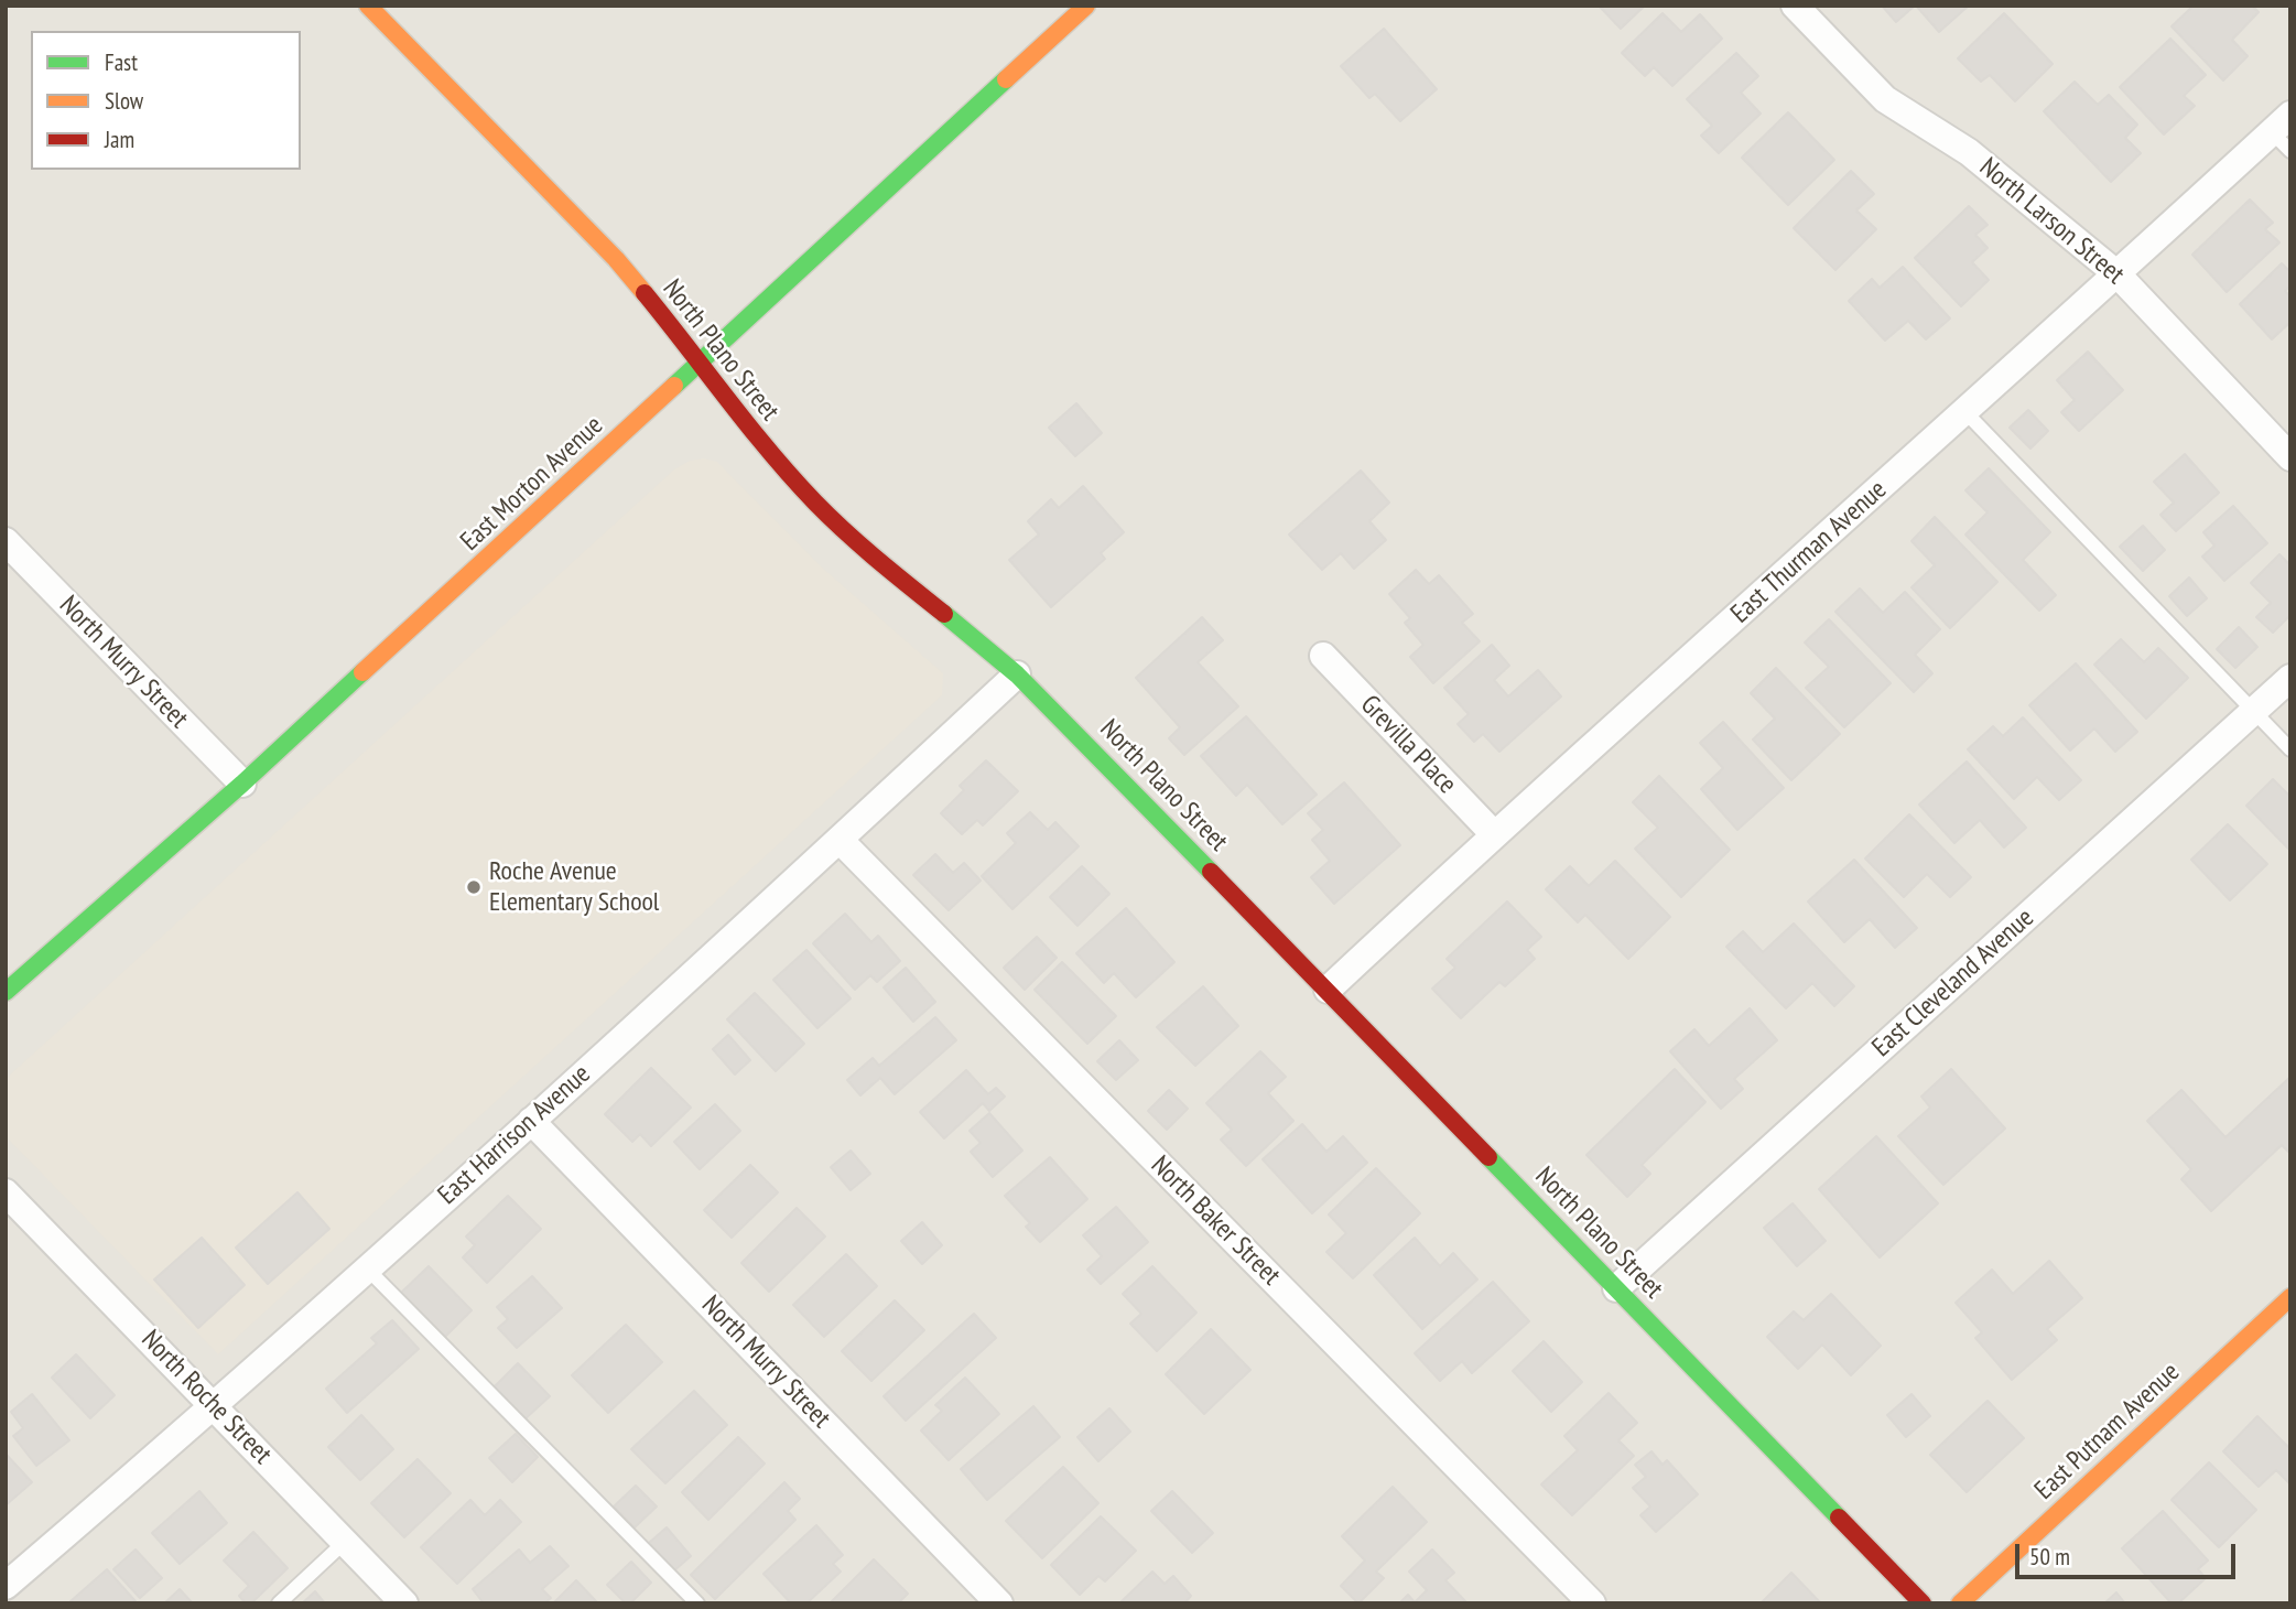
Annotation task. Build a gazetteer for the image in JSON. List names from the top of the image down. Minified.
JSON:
{"streets":{"main road":["North Plano Street","East Morton Avenue","East Putnam Avenue"],"street":["North Larson Street","East Thurman Avenue","North Murry Street","Grevilla Place","East Cleveland Avenue","East Harrison Avenue","North Baker Street","North Roche Street"]},"crossings":[["North Larson Street","East Thurman Avenue"],["North Plano Street","East Morton Avenue"],["North Plano Street","East Thurman Avenue"],["North Plano Street","East Cleveland Avenue"],["North Plano Street","East Harrison Avenue"],["East Morton Avenue","North Murry Street"],["East Thurman Avenue","Grevilla Place"],["North Murry Street","East Harrison Avenue"],["East Harrison Avenue","North Baker Street"],["East Harrison Avenue","North Roche Street"]],"places":["Roche Avenue Elementary School"],"legend":["Fast","Slow","Jam"],"scale_bar":"50 m"}
